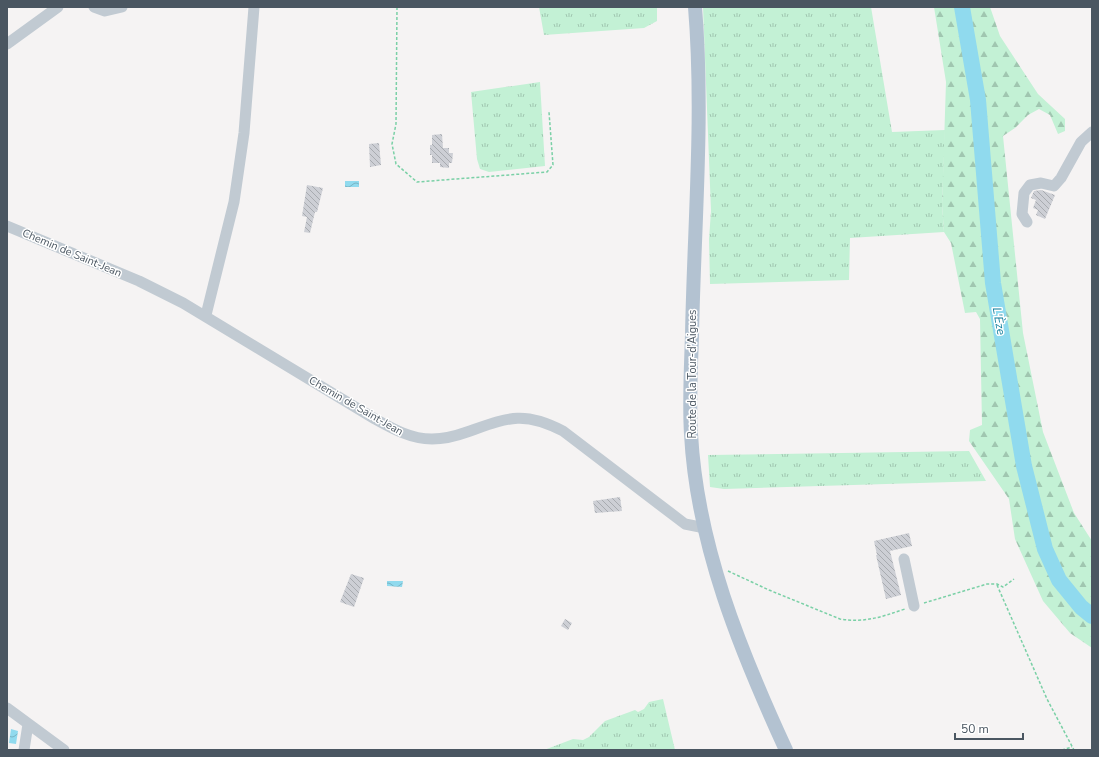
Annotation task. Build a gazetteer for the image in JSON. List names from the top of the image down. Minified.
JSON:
{"streets":{"main road":["Route de la Tour-d'Aigues"],"street":["Chemin de Saint-Jean"]},"crossings":[["Chemin de Saint-Jean","Route de la Tour-d'Aigues"]],"water":["L'Èze"],"scale_bar":"50 m"}
